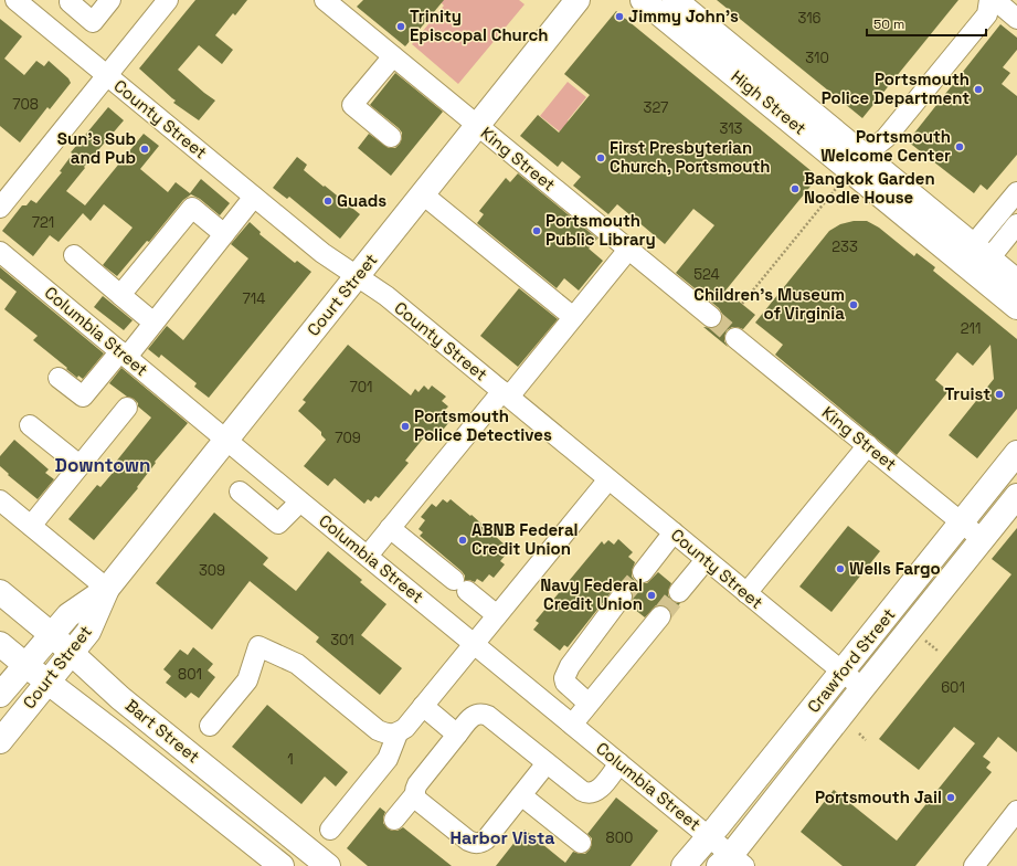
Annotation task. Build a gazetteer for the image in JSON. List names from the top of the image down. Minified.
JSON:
{"streets":{"main road":["High Street","Court Street","Crawford Street","Bart Street"],"street":["County Street","King Street","Columbia Street"]},"crossings":[["County Street","Court Street"],["County Street","Crawford Street"],["King Street","Court Street"],["King Street","Crawford Street"],["Court Street","Columbia Street"],["Court Street","Bart Street"],["Columbia Street","Crawford Street"]],"districts":["Downtown","Harbor Vista"],"places":["Jimmy John's","Trinity Episcopal Church","Portsmouth Police Department","Portsmouth Welcome Center","Sun's Sub and Pub","First Presbyterian Church, Portsmouth","Bangkok Garden Noodle House","Guads","Portsmouth Public Library","Children's Museum of Virginia","Truist","Portsmouth Police Detectives","ABNB Federal Credit Union","Wells Fargo","Navy Federal Credit Union","Portsmouth Jail"],"house_numbers":["316","310","708","327","313","721","233","524","714","211","701","709","309","301","801","601","1","800"],"scale_bar":"50 m"}
